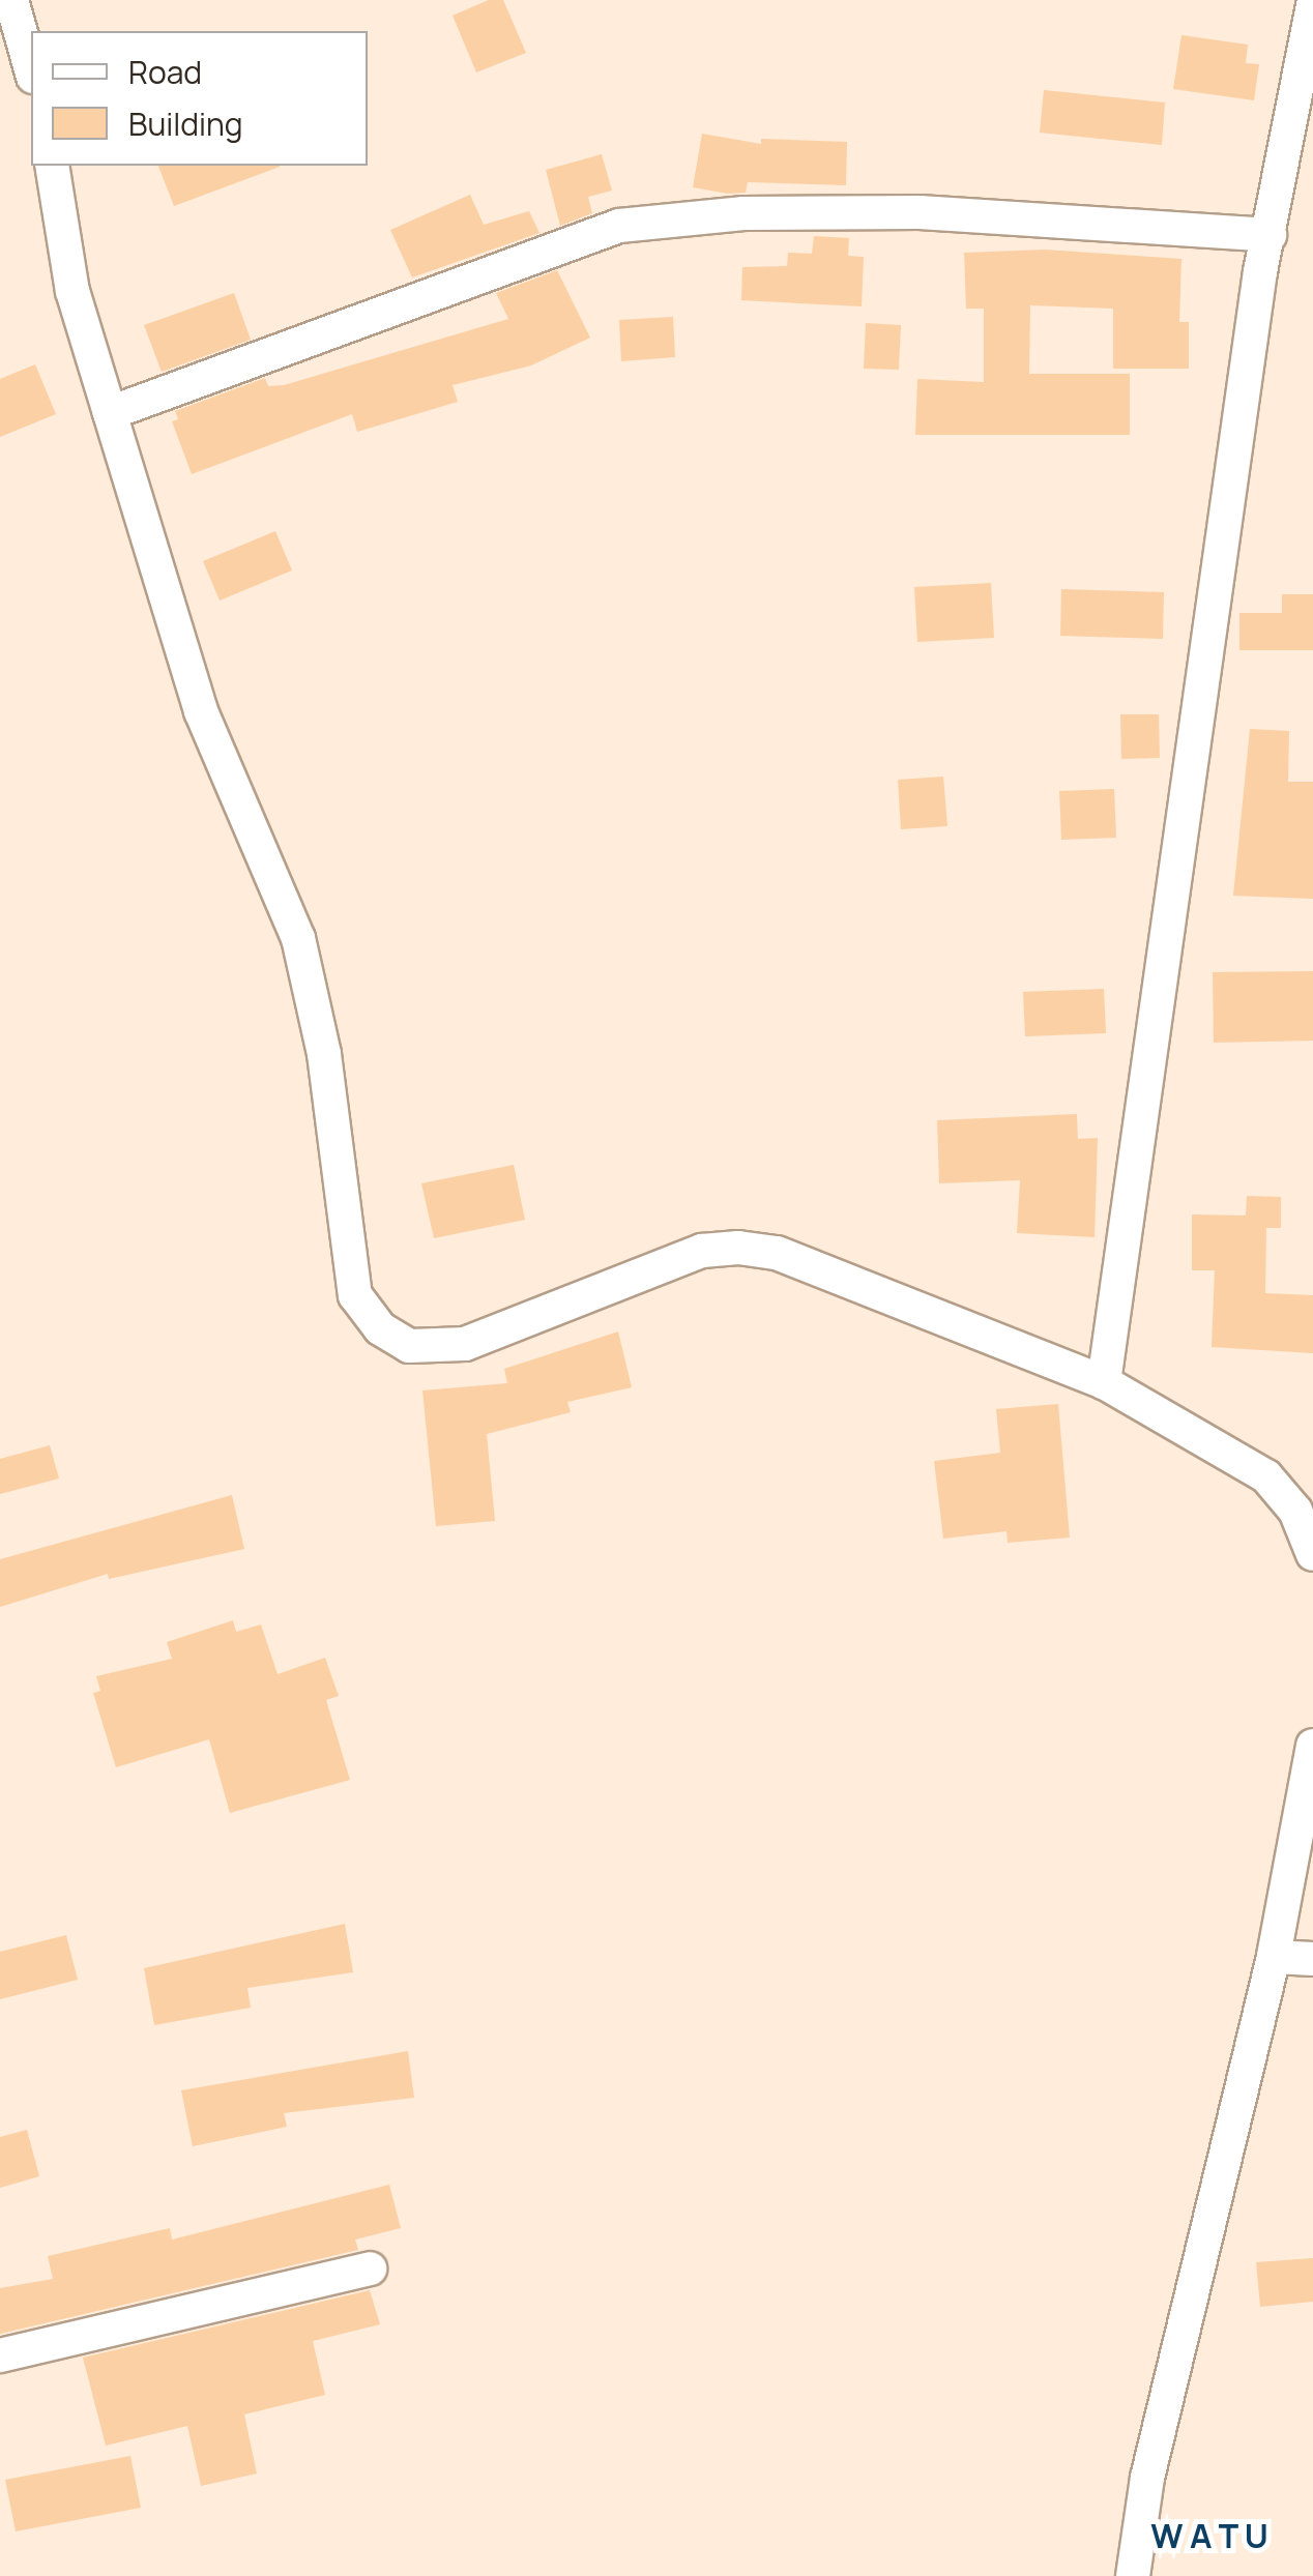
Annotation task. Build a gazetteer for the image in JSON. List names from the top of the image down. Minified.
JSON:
{"districts":["W A T U"],"legend":["Road","Building"]}
